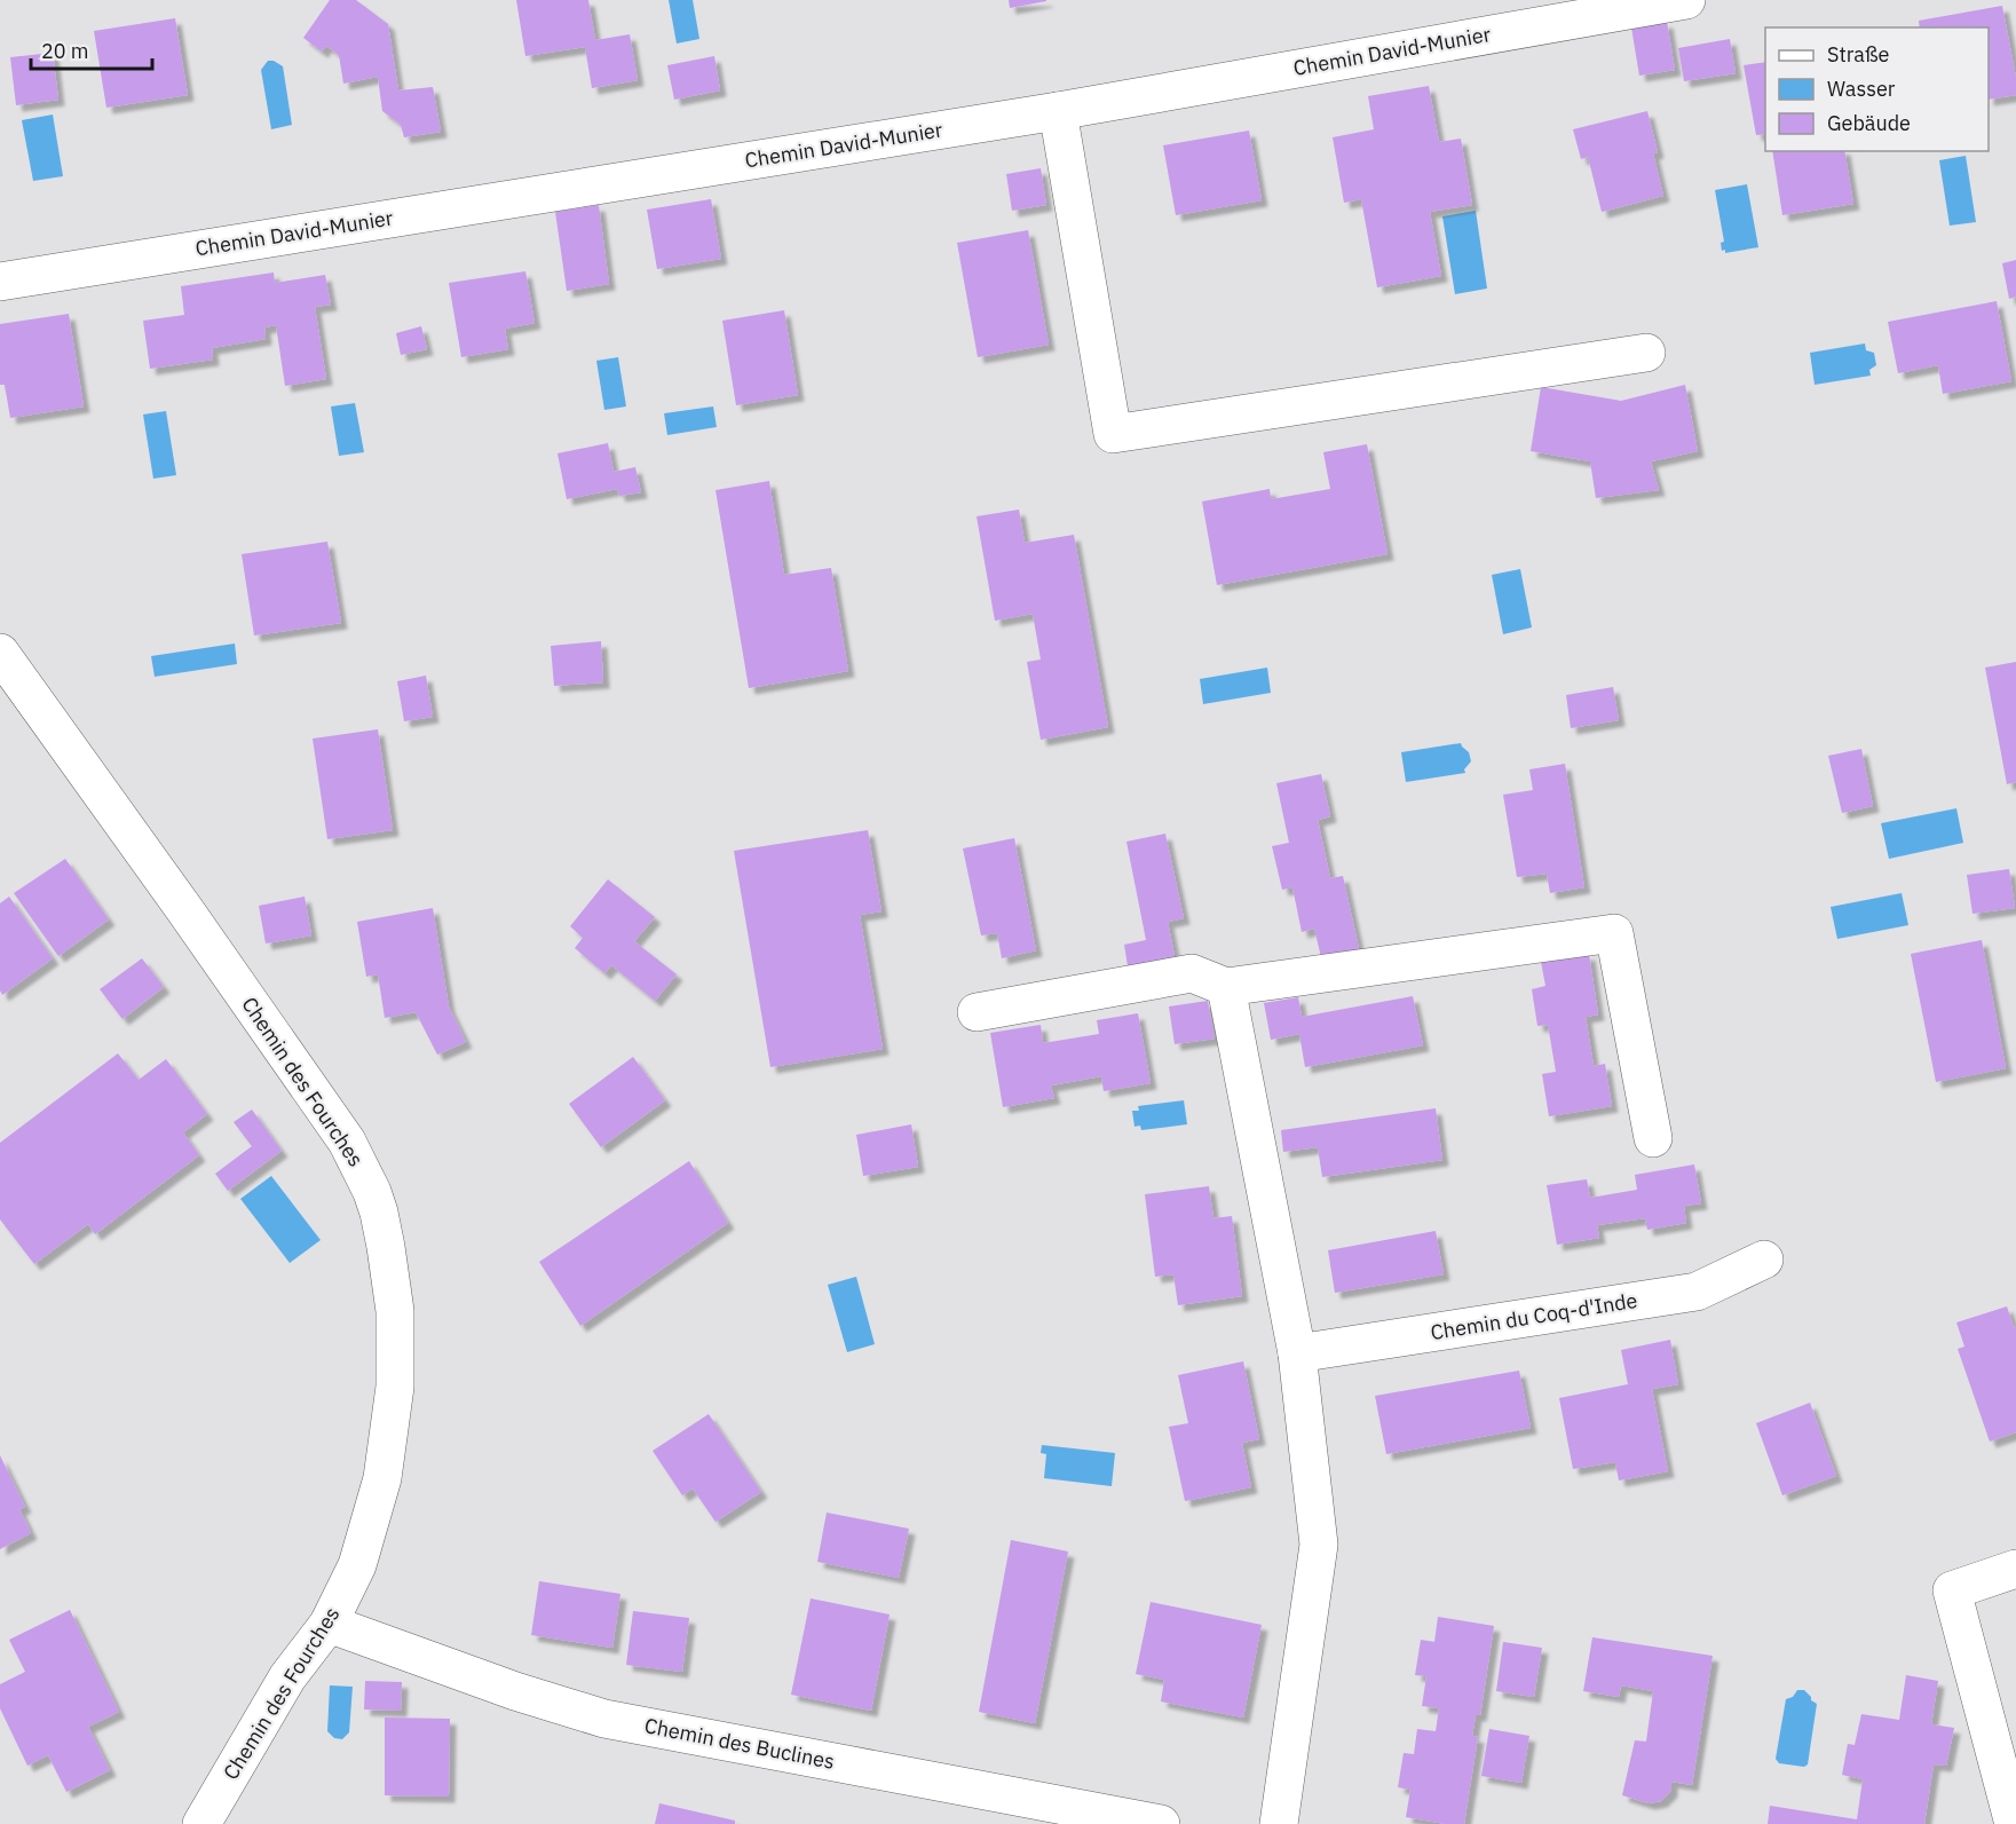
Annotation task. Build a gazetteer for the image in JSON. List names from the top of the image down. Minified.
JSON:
{"streets":{"street":["Chemin David-Munier","Chemin des Fourches","Chemin du Coq-d'Inde","Chemin des Buclines"]},"crossings":[["Chemin des Fourches","Chemin des Buclines"]],"legend":["Straße","Wasser","Gebäude"],"scale_bar":"20 m"}
